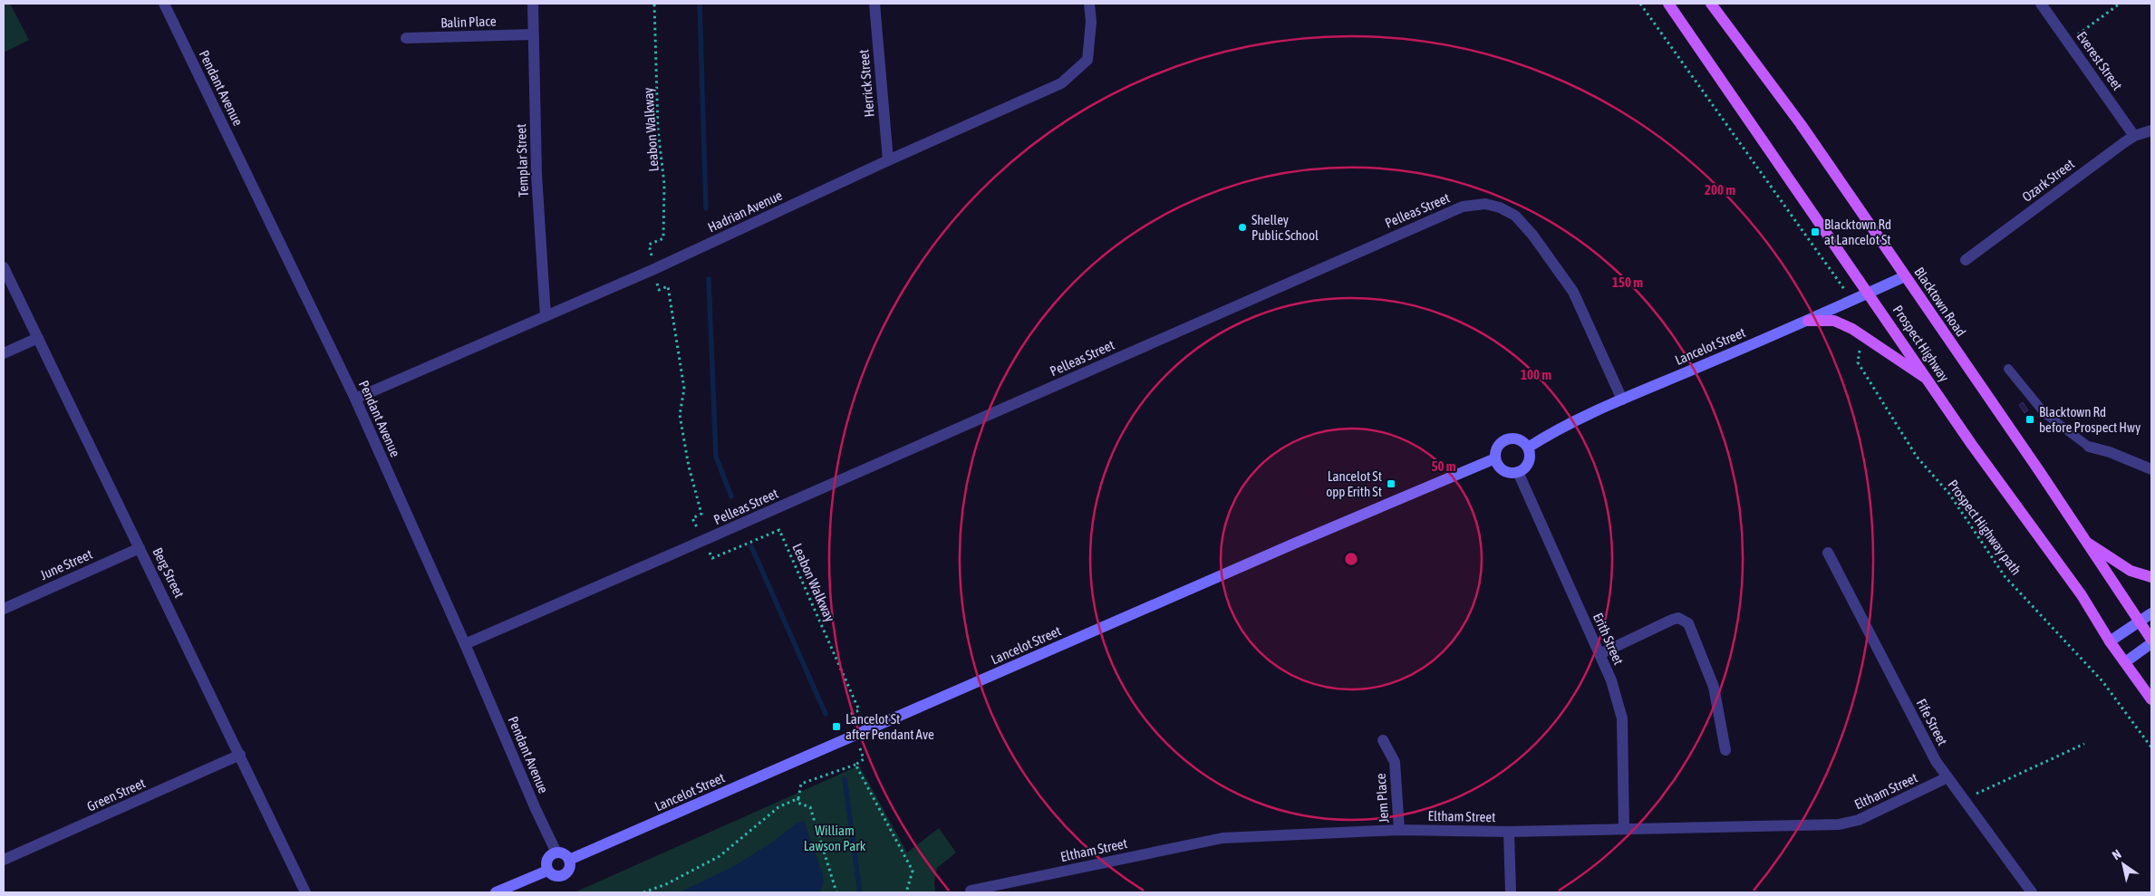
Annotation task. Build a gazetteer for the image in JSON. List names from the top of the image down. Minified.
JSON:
{"streets":{"main road":["Blacktown Road","Prospect Highway"],"street":["Balin Place","Everest Street","Herrick Street","Pendant Avenue","Templar Street","Ozark Street","Pelleas Street","Hadrian Avenue","Lancelot Street","June Street","Berg Street","Erith Street","Fife Street","Eltham Street","Green Street","Jem Place"],"path":["Leabon Walkway","Prospect Highway path"]},"crossings":[["Balin Place","Templar Street"],["Everest Street","Ozark Street"],["Herrick Street","Hadrian Avenue"],["Pendant Avenue","Pelleas Street"],["Pendant Avenue","Hadrian Avenue"],["Pendant Avenue","Lancelot Street"],["Templar Street","Hadrian Avenue"],["Pelleas Street","Lancelot Street"],["Blacktown Road","Lancelot Street"],["Prospect Highway","Lancelot Street"],["Lancelot Street","Erith Street"],["June Street","Berg Street"],["Berg Street","Green Street"],["Erith Street","Eltham Street"],["Fife Street","Eltham Street"],["Eltham Street","Jem Place"]],"parks":["William Lawson Park"],"places":{"other":["Shelley Public School"],"transit":["Blacktown Rd at Lancelot St","Blacktown Rd before Prospect Hwy","Lancelot St opp Erith St","Lancelot St after Pendant Ave"]},"north":"top left","rings":["200 m","150 m","100 m","50 m"]}
